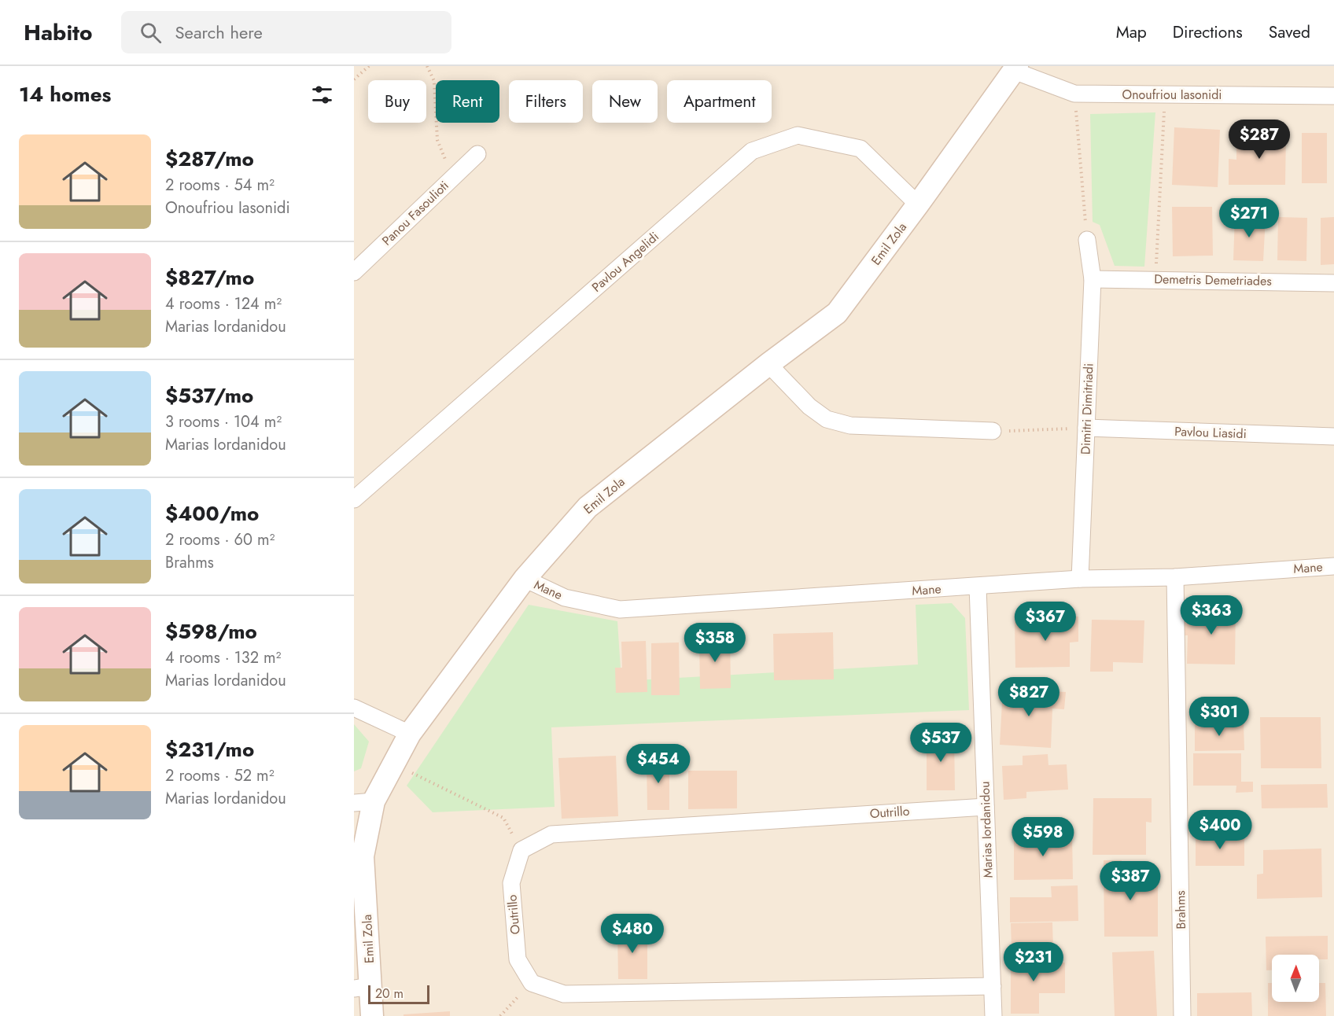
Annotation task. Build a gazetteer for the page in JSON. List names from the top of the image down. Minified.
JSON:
{"streets":{"street":["Onoufriou Iasonidi","Panou Fasoulioti","Emil Zola","Pavlou Angelidi","Demetris Demetriades","Dimitri Dimitriadi","Pavlou Liasidi","Mane","Outrillo","Marias Iordanidou","Brahms"]},"crossings":[["Onoufriou Iasonidi","Emil Zola"],["Emil Zola","Pavlou Angelidi"],["Emil Zola","Mane"],["Demetris Demetriades","Dimitri Dimitriadi"],["Dimitri Dimitriadi","Pavlou Liasidi"],["Dimitri Dimitriadi","Mane"],["Mane","Marias Iordanidou"],["Mane","Brahms"],["Outrillo","Marias Iordanidou"]],"scale_bar":"20 m","north":"top","page":{"header":"Habito","search":"Search here","nav":["Map","Directions","Saved"],"heading":"14 homes","chip":["Buy","Rent","Filters","New","Apartment"],"price":["$287","$271","$363","$367","$358","$827","$301","$537","$454","$400","$598","$387","$480","$231"],"list":[{"name":"$287/mo","note":"2 rooms · 54 m² · Onoufriou Iasonidi"},{"name":"$827/mo","note":"4 rooms · 124 m² · Marias Iordanidou"},{"name":"$537/mo","note":"3 rooms · 104 m² · Marias Iordanidou"},{"name":"$400/mo","note":"2 rooms · 60 m² · Brahms"},{"name":"$598/mo","note":"4 rooms · 132 m² · Marias Iordanidou"},{"name":"$231/mo","note":"2 rooms · 52 m² · Marias Iordanidou"}],"scale":"20 m"}}
